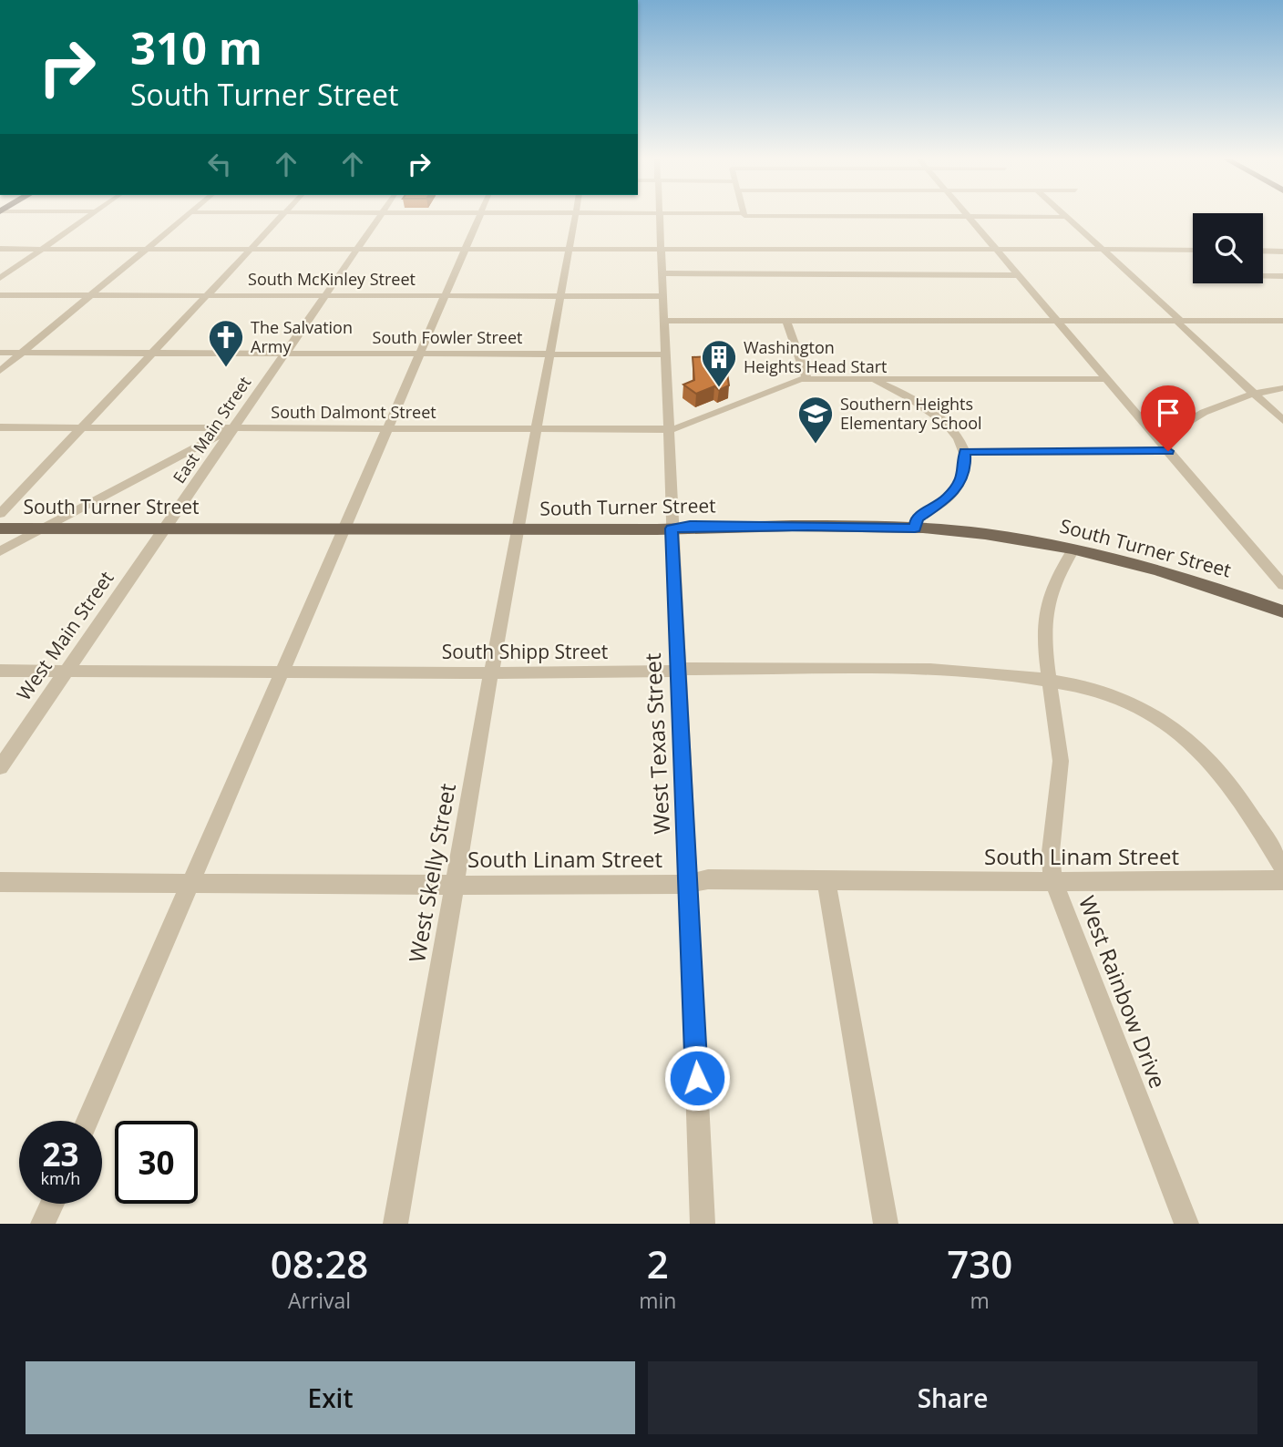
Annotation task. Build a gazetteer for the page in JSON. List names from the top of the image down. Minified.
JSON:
{"streets":{"main road":["South Turner Street"],"street":["South McKinley Street","South Fowler Street","South Dalmont Street","East Main Street","West Main Street","South Shipp Street","West Texas Street","South Linam Street","West Skelly Street","West Rainbow Drive"]},"crossings":[["South McKinley Street","East Main Street"],["South McKinley Street","West Texas Street"],["South McKinley Street","West Skelly Street"],["South Fowler Street","East Main Street"],["South Fowler Street","West Texas Street"],["South Fowler Street","West Skelly Street"],["South Dalmont Street","East Main Street"],["South Dalmont Street","West Texas Street"],["South Dalmont Street","West Skelly Street"],["East Main Street","South Turner Street"],["East Main Street","West Main Street"],["South Turner Street","West Main Street"],["South Turner Street","West Texas Street"],["South Turner Street","West Skelly Street"],["South Turner Street","West Rainbow Drive"],["West Main Street","South Shipp Street"],["South Shipp Street","West Texas Street"],["South Shipp Street","West Skelly Street"],["South Shipp Street","West Rainbow Drive"],["West Texas Street","South Linam Street"],["South Linam Street","West Skelly Street"],["South Linam Street","West Rainbow Drive"]],"places":{"church":["The Salvation Army"],"building":["Washington Heights Head Start"],"school or university":["Southern Heights Elementary School"]},"page":{"turn":["310 m","South Turner Street"],"speed":"23 km/h","limit":"30","eta":["08:28","Arrival","2","min","730","m"],"buttons":["Exit","Share"]}}
